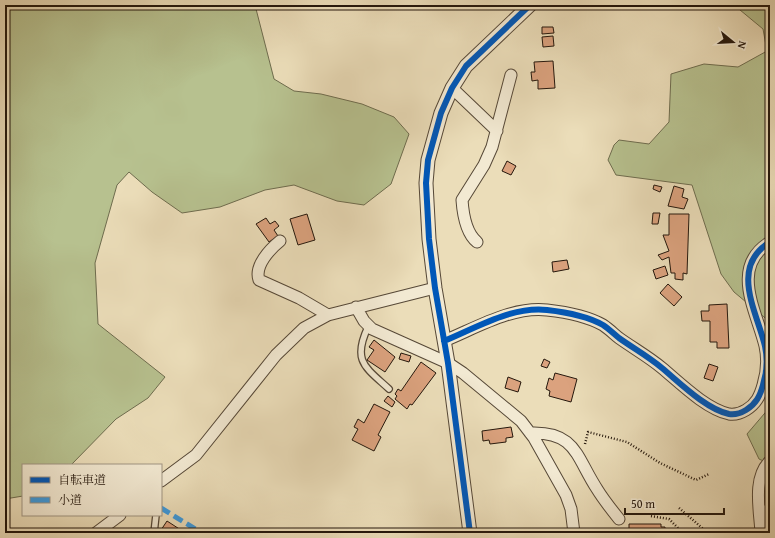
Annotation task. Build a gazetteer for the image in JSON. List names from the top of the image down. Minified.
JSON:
{"legend":["自転車道","小道"],"scale_bar":"50 m","north":"right"}
